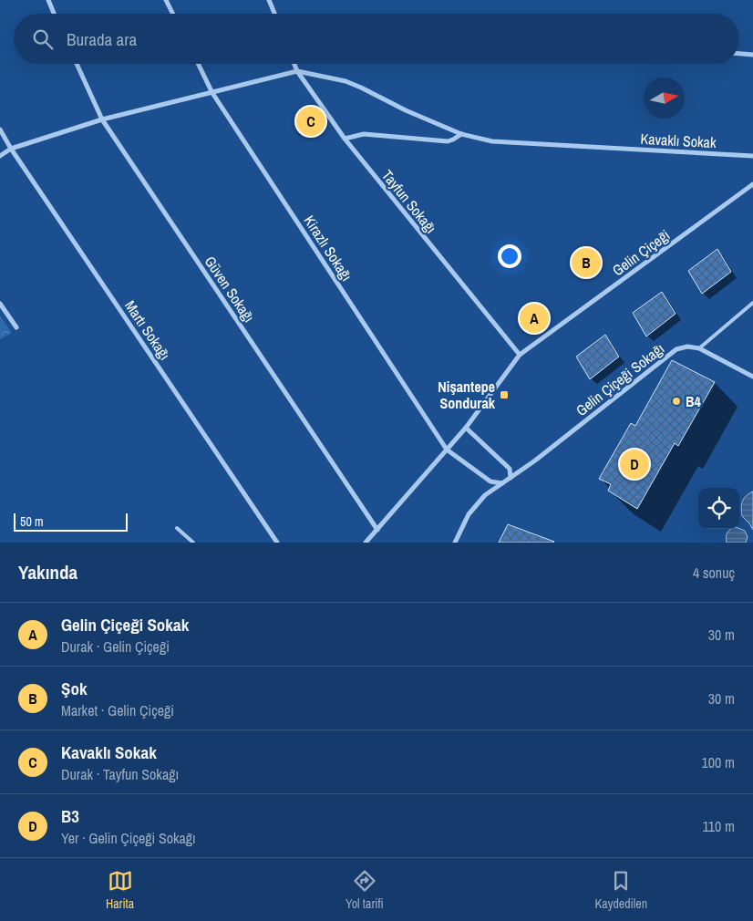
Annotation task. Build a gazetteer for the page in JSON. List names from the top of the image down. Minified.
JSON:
{"streets":{"street":["Kavaklı Sokak","Tayfun Sokağı","Kirazlı Sokağı","Gelin Çiçeği","Güven Sokağı","Martı Sokağı","Gelin Çiçeği Sokağı"]},"crossings":[["Kavaklı Sokak","Tayfun Sokağı"],["Kavaklı Sokak","Kirazlı Sokağı"],["Kavaklı Sokak","Güven Sokağı"],["Kavaklı Sokak","Martı Sokağı"],["Tayfun Sokağı","Gelin Çiçeği"]],"places":{"transit":["Nişantepe Sondurak"],"other":["B4"]},"scale_bar":"50 m","north":"right","page":{"search":"Burada ara","pins":["C","B","A","D"],"scale":"50 m","heading":["Yakında","4 sonuç"],"list":[{"mark":"A","name":"Gelin Çiçeği Sokak","note":"Durak · Gelin Çiçeği","value":"30 m"},{"mark":"B","name":"Şok","note":"Market · Gelin Çiçeği","value":"30 m"},{"mark":"C","name":"Kavaklı Sokak","note":"Durak · Tayfun Sokağı","value":"100 m"},{"mark":"D","name":"B3","note":"Yer · Gelin Çiçeği Sokağı","value":"110 m"}],"nav":["Harita","Yol tarifi","Kaydedilen"]}}
